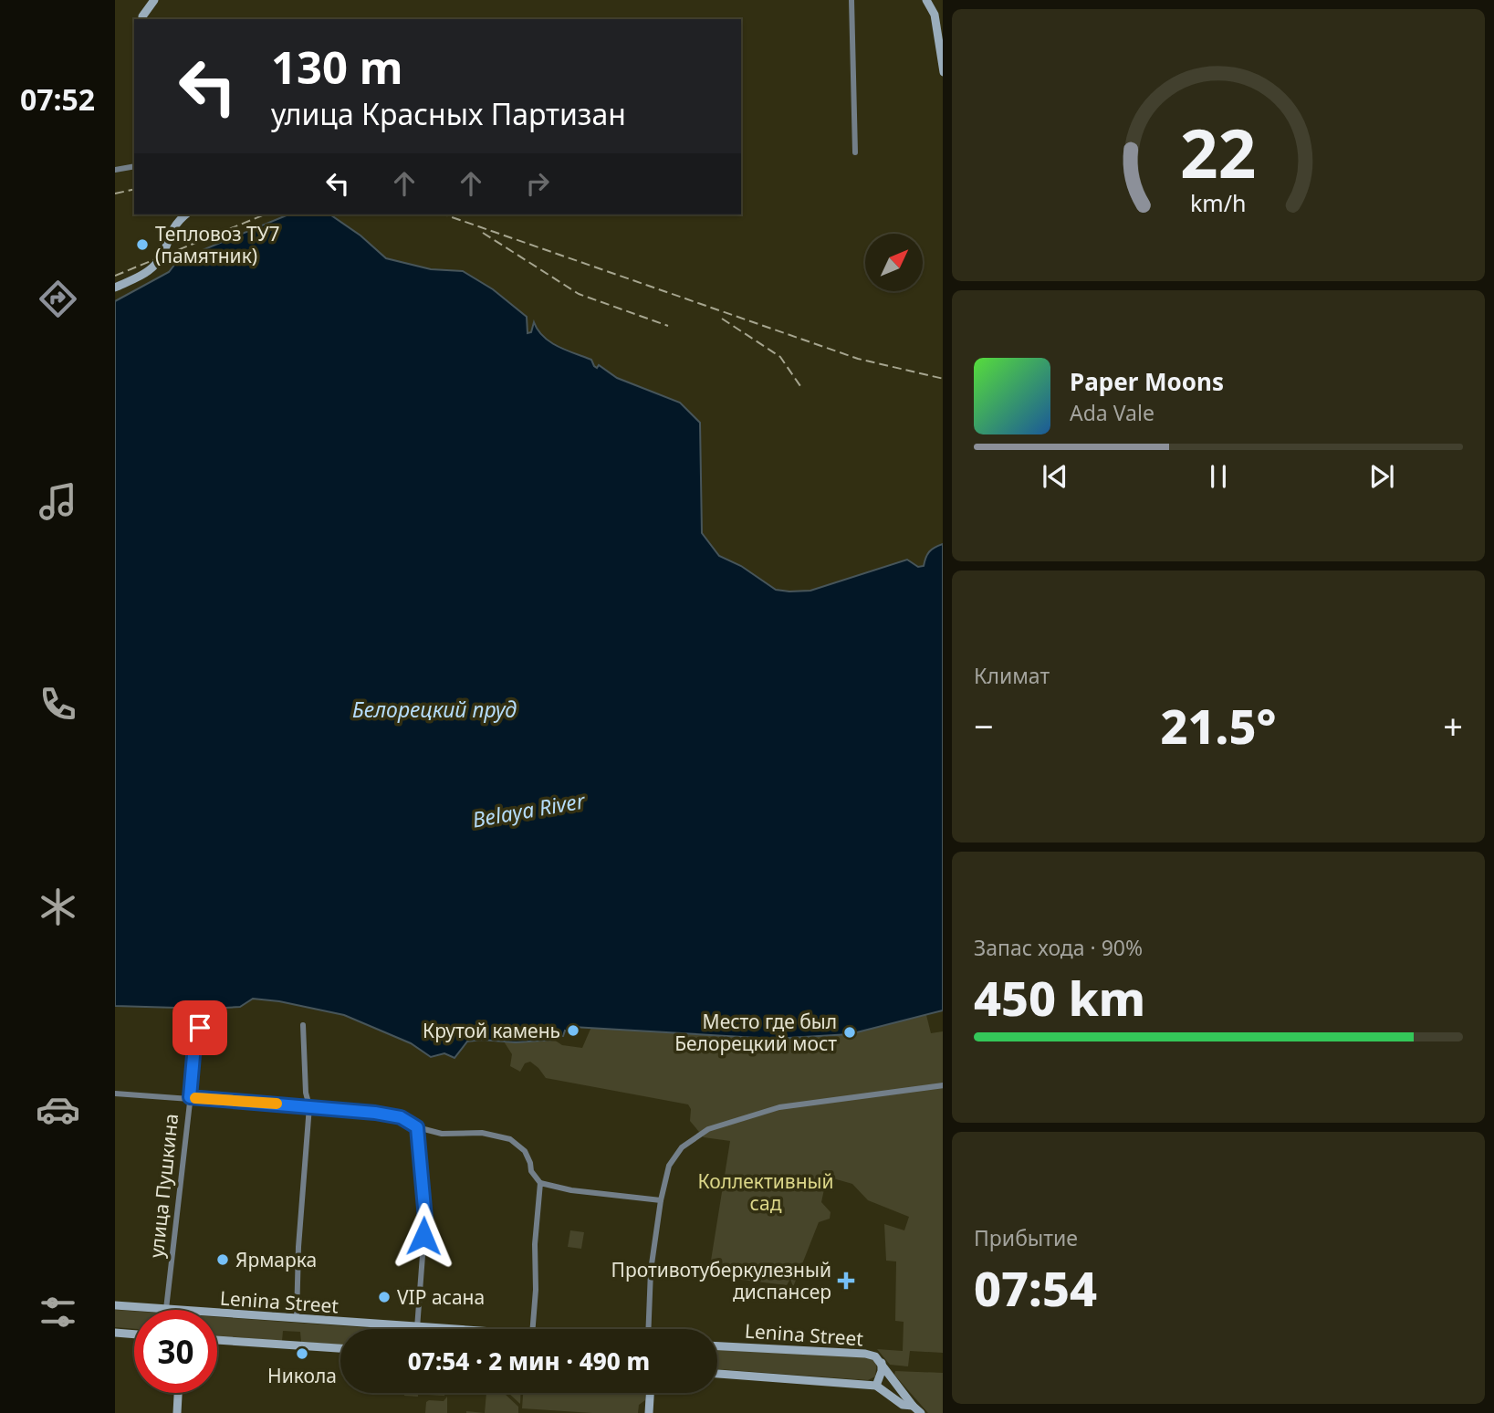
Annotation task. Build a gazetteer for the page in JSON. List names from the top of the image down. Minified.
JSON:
{"streets":{"main road":["Lenina Street"],"street":["улица Пушкина"]},"crossings":[["улица Пушкина","Lenina Street"]],"water":["Белорецкий пруд","Belaya River"],"parks":["Коллективный сад"],"places":{"other":["Тепловоз ТУ7 (памятник)","Крутой камень","Место где был Белорецкий мост","Ярмарка","VIP асана","Никола"],"health":["Противотуберкулезный диспансер"]},"north":"top right","page":{"tabs":"07:52","turn":["130 m","улица Красных Партизан"],"song":["Paper Moons","Ada Vale"],"tile":["Климат",["Запас хода · 90%","450 km"],["Прибытие","07:54"]],"heat":["−","21.5°","+"],"limit":"30","trip":"07:54 · 2 мин · 490 m","gauge":["22","km/h"]}}
